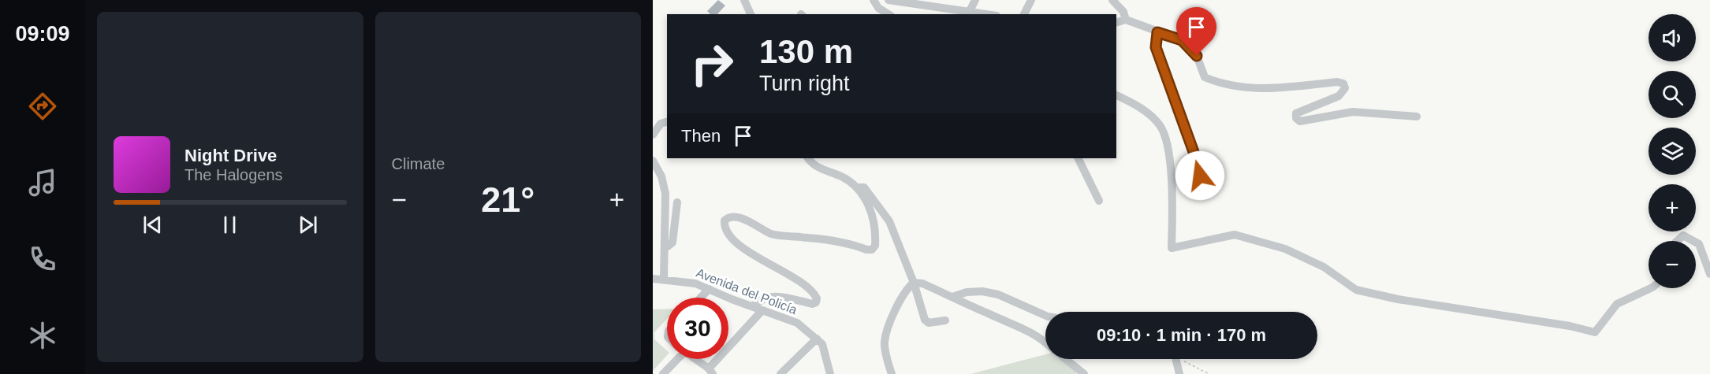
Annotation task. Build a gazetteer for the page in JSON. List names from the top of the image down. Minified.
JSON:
{"streets":{"street":["Avenida del Policía"]},"page":{"tabs":"09:09","tile":"Climate","map_buttons":["+","−"],"turn":["130 m","Turn right"],"then":"Then","song":["Night Drive","The Halogens"],"heat":["−","21°","+"],"limit":"30","trip":"09:10 · 1 min · 170 m"}}
